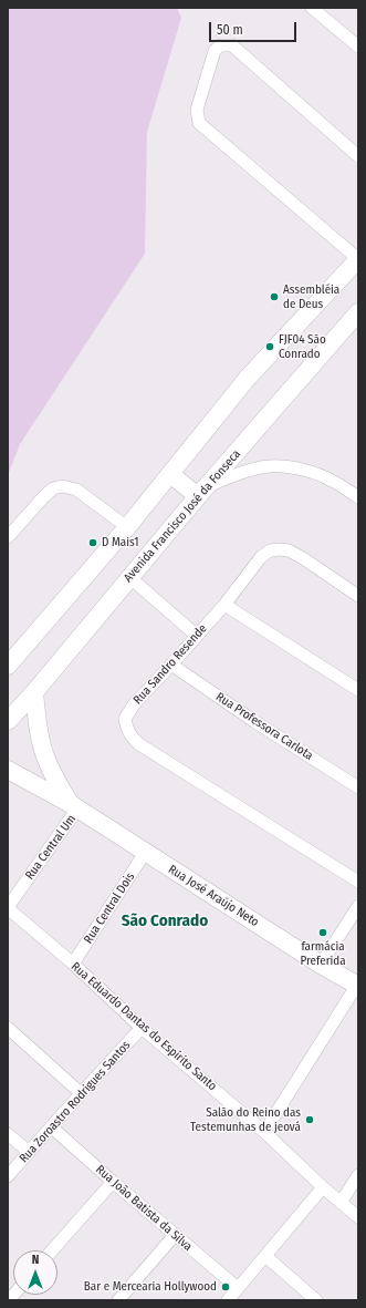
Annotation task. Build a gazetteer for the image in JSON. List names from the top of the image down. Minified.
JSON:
{"streets":{"main road":["Avenida Francisco José da Fonseca","Rua José Araújo Neto"],"street":["Rua Sandro Resende","Rua Professora Carlota","Rua Central Um","Rua Central Dois","Rua Eduardo Dantas do Espírito Santo","Rua Zoroastro Rodrigues Santos","Rua João Batista da Silva"]},"crossings":[["Rua Sandro Resende","Rua Professora Carlota"],["Rua Central Um","Rua José Araújo Neto"],["Rua Central Um","Rua Eduardo Dantas do Espírito Santo"],["Rua José Araújo Neto","Rua Central Dois"],["Rua Central Dois","Rua Eduardo Dantas do Espírito Santo"],["Rua Eduardo Dantas do Espírito Santo","Rua Zoroastro Rodrigues Santos"],["Rua Zoroastro Rodrigues Santos","Rua João Batista da Silva"]],"districts":["São Conrado"],"places":["Assembléia de Deus","FJF04 São Conrado","D Mais1","farmácia Preferida","Salão do Reino das Testemunhas de jeová","Bar e Mercearia Hollywood"],"scale_bar":"50 m","north":"top"}
